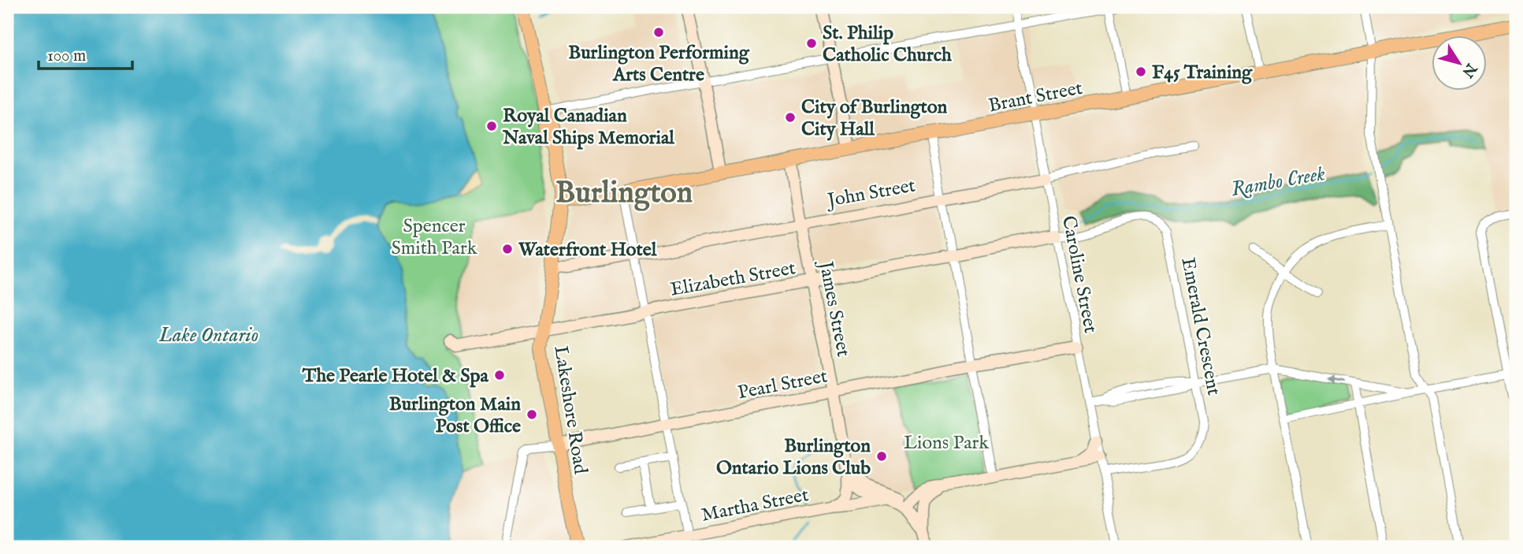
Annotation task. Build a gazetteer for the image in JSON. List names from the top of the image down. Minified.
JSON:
{"streets":{"main road":["Brant Street","Lakeshore Road"],"street":["John Street","Caroline Street","Elizabeth Street","James Street","Emerald Crescent","Pearl Street","Martha Street"]},"crossings":[["Brant Street","Caroline Street"],["Brant Street","James Street"],["Brant Street","Lakeshore Road"],["John Street","Caroline Street"],["John Street","James Street"],["John Street","Lakeshore Road"],["Caroline Street","Elizabeth Street"],["Caroline Street","Emerald Crescent"],["Caroline Street","Pearl Street"],["Elizabeth Street","James Street"],["Elizabeth Street","Emerald Crescent"],["Elizabeth Street","Lakeshore Road"],["James Street","Pearl Street"],["James Street","Martha Street"],["Pearl Street","Lakeshore Road"]],"districts":["Burlington"],"water":["Rambo Creek","Lake Ontario"],"parks":["Spencer Smith Park","Lions Park"],"places":["Burlington Performing Arts Centre","St. Philip Catholic Church","F45 Training","City of Burlington City Hall","Royal Canadian Naval Ships Memorial","Waterfront Hotel","The Pearle Hotel & Spa","Burlington Main Post Office","Burlington Ontario Lions Club"],"scale_bar":"100 m","north":"bottom right"}
